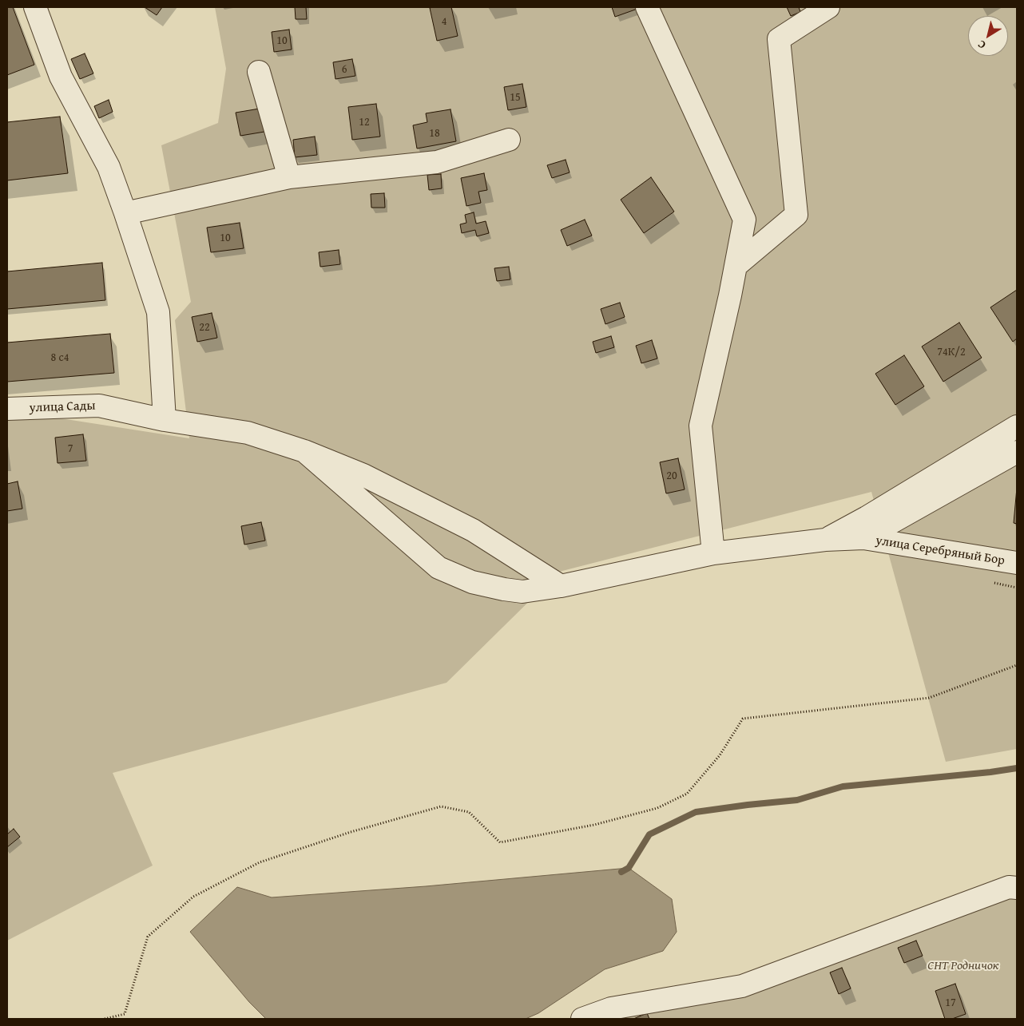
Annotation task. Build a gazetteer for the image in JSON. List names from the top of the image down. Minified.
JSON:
{"streets":{"street":["улица Сады","улица Серебряный Бор"]},"crossings":[["улица Сады","улица Серебряный Бор"]],"parks":["СНТ Родничок"],"house_numbers":["4","10","6","15","12","18","10","22","74К/2","8 с4","7","20","17"],"north":"bottom left"}
